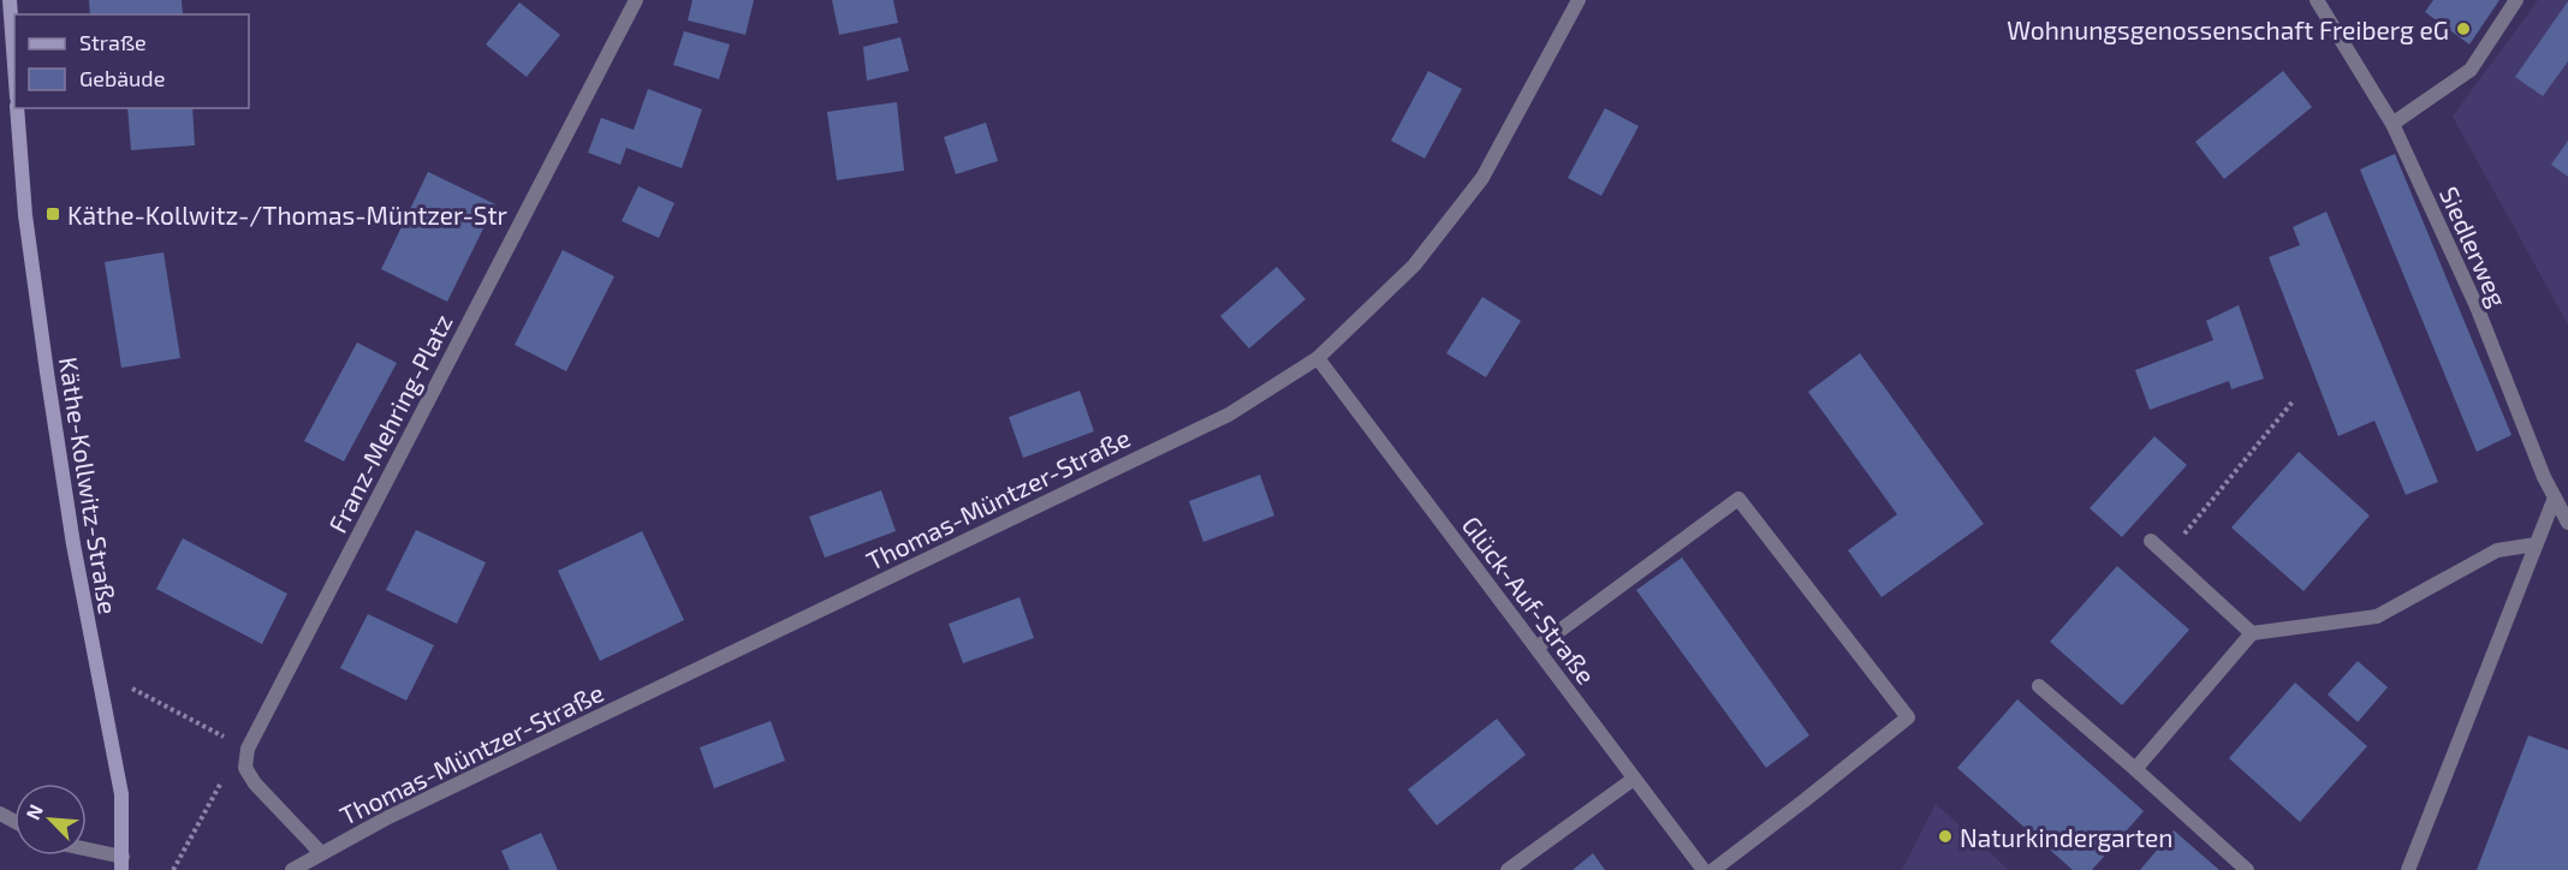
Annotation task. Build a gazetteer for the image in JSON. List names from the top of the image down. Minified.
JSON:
{"streets":{"street":["Siedlerweg","Franz-Mehring-Platz","Käthe-Kollwitz-Straße","Thomas-Müntzer-Straße","Glück-Auf-Straße"]},"crossings":[["Thomas-Müntzer-Straße","Glück-Auf-Straße"]],"places":{"other":["Wohnungsgenossenschaft Freiberg eG","Naturkindergarten"],"transit":["Käthe-Kollwitz-/Thomas-Müntzer-Str"]},"legend":["Straße","Gebäude"],"north":"top left"}
